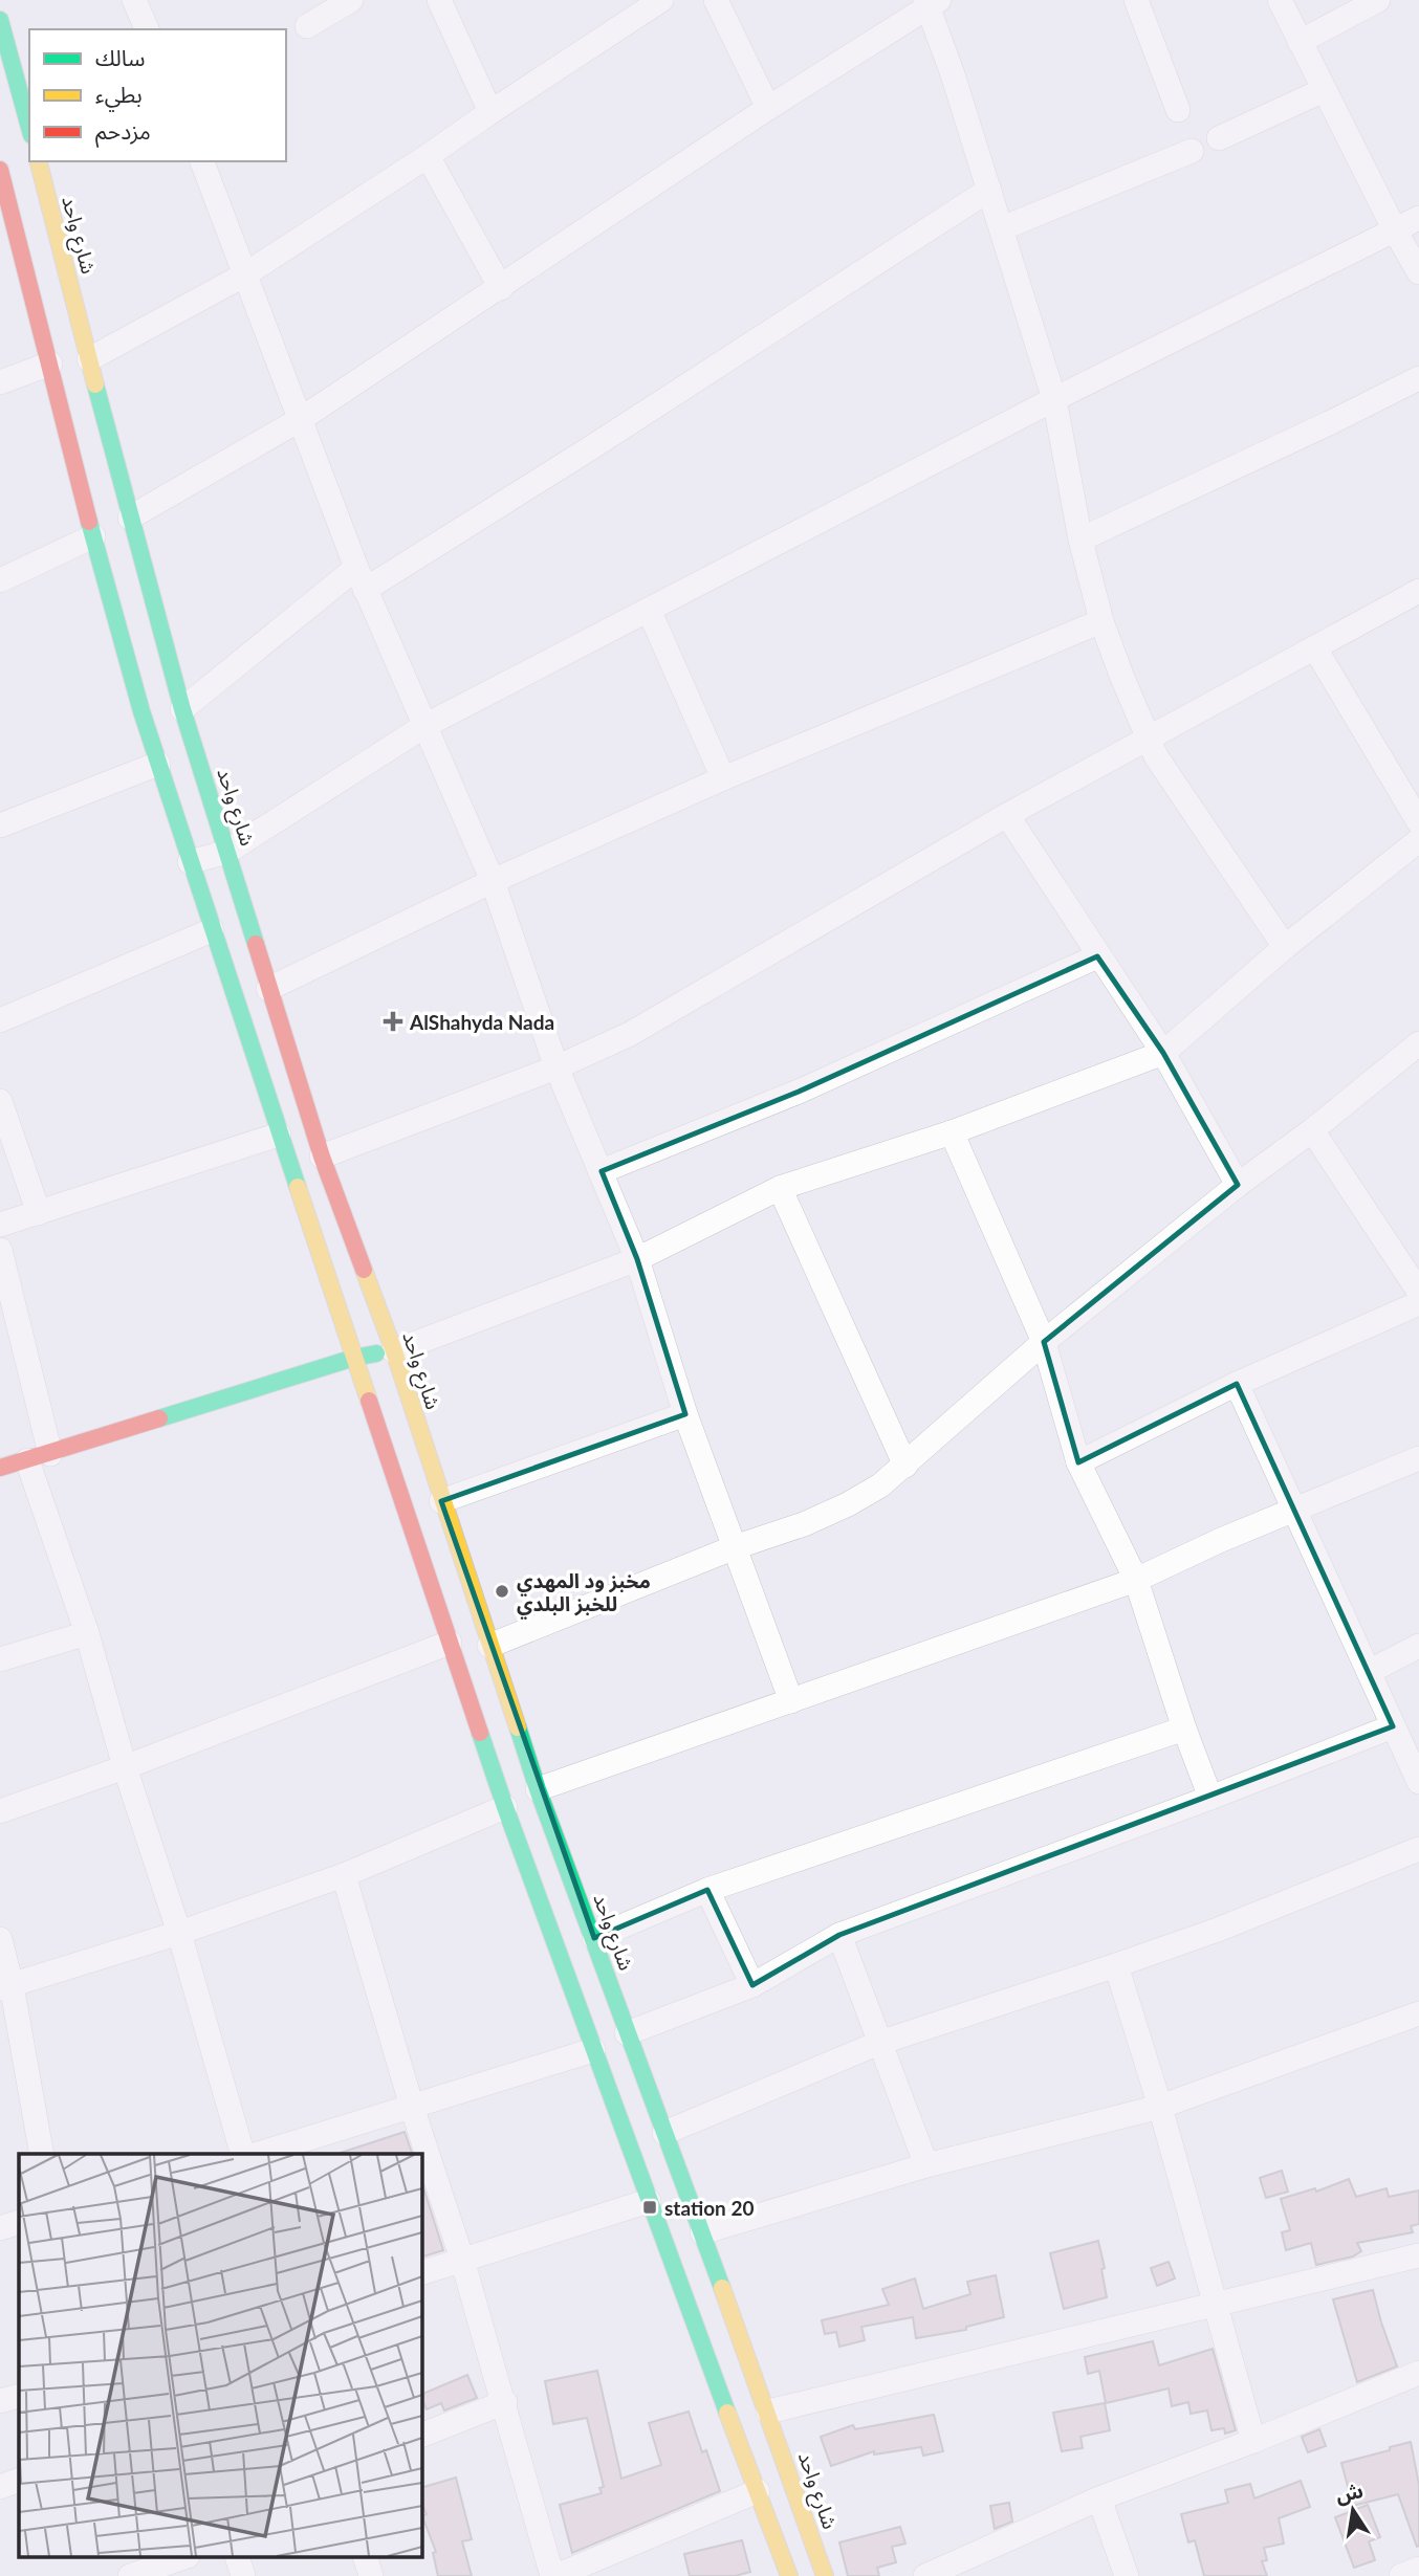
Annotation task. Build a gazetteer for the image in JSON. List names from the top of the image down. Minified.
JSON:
{"streets":{"street":["شارع واحد"]},"places":{"health":["AlShahyda Nada"],"other":["مخبز ود المهدي للخبز البلدي"],"transit":["station 20"]},"legend":["سالك","بطيء","مزدحم"],"north":"top"}
